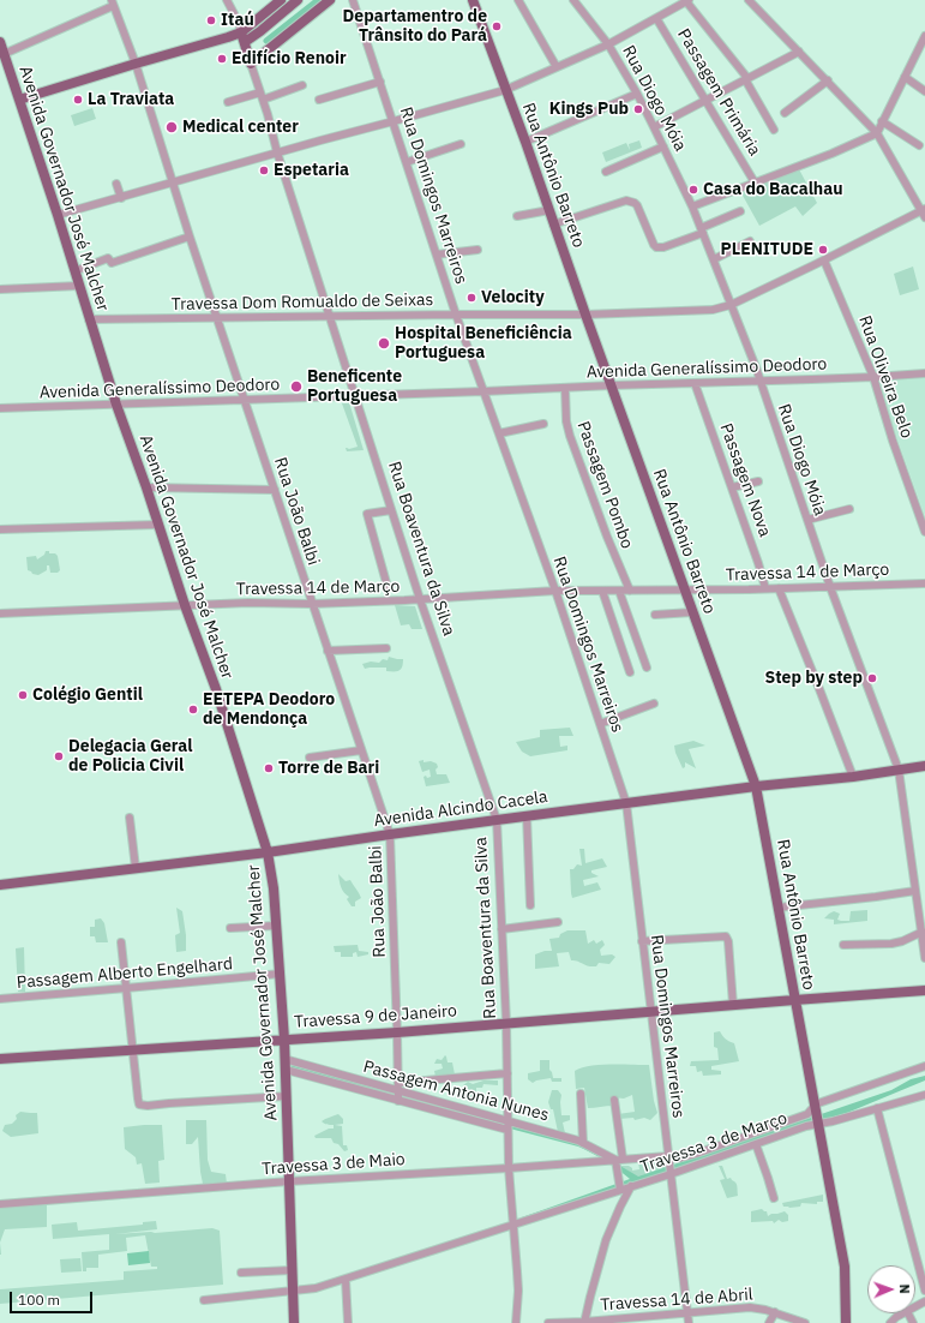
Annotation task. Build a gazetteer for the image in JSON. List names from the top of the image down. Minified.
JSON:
{"streets":{"main road":["Rua Antônio Barreto","Avenida Governador José Malcher","Rua Boaventura da Silva","Avenida Alcindo Cacela","Travessa 9 de Janeiro"],"street":["Passagem Primária","Rua Diogo Móia","Rua Domingos Marreiros","Travessa Dom Romualdo de Seixas","Avenida Generalíssimo Deodoro","Rua Oliveira Belo","Passagem Nova","Passagem Pombo","Rua João Balbi","Travessa 14 de Março","Passagem Alberto Engelhard","Passagem Antonia Nunes","Travessa 3 de Março","Travessa 3 de Maio","Travessa 14 de Abril"]},"crossings":[["Rua Diogo Móia","Travessa Dom Romualdo de Seixas"],["Rua Diogo Móia","Avenida Generalíssimo Deodoro"],["Rua Diogo Móia","Travessa 14 de Março"],["Rua Diogo Móia","Avenida Alcindo Cacela"],["Rua Antônio Barreto","Travessa Dom Romualdo de Seixas"],["Rua Antônio Barreto","Avenida Generalíssimo Deodoro"],["Rua Antônio Barreto","Travessa 14 de Março"],["Rua Antônio Barreto","Avenida Alcindo Cacela"],["Rua Antônio Barreto","Travessa 9 de Janeiro"],["Rua Antônio Barreto","Travessa 3 de Março"],["Avenida Governador José Malcher","Travessa Dom Romualdo de Seixas"],["Avenida Governador José Malcher","Avenida Generalíssimo Deodoro"],["Avenida Governador José Malcher","Travessa 14 de Março"],["Avenida Governador José Malcher","Avenida Alcindo Cacela"],["Avenida Governador José Malcher","Passagem Alberto Engelhard"],["Avenida Governador José Malcher","Travessa 9 de Janeiro"],["Avenida Governador José Malcher","Travessa 3 de Março"],["Avenida Governador José Malcher","Travessa 3 de Maio"],["Rua Domingos Marreiros","Travessa Dom Romualdo de Seixas"],["Rua Domingos Marreiros","Avenida Generalíssimo Deodoro"],["Rua Domingos Marreiros","Travessa 14 de Março"],["Rua Domingos Marreiros","Avenida Alcindo Cacela"],["Rua Domingos Marreiros","Travessa 9 de Janeiro"],["Rua Domingos Marreiros","Travessa 3 de Março"],["Rua Domingos Marreiros","Travessa 3 de Maio"],["Rua Domingos Marreiros","Travessa 14 de Abril"],["Travessa Dom Romualdo de Seixas","Rua Oliveira Belo"],["Travessa Dom Romualdo de Seixas","Rua João Balbi"],["Travessa Dom Romualdo de Seixas","Rua Boaventura da Silva"],["Avenida Generalíssimo Deodoro","Rua Oliveira Belo"],["Avenida Generalíssimo Deodoro","Passagem Nova"],["Avenida Generalíssimo Deodoro","Passagem Pombo"],["Avenida Generalíssimo Deodoro","Rua João Balbi"],["Avenida Generalíssimo Deodoro","Rua Boaventura da Silva"],["Passagem Nova","Travessa 14 de Março"],["Passagem Pombo","Travessa 14 de Março"],["Rua João Balbi","Travessa 14 de Março"],["Rua João Balbi","Avenida Alcindo Cacela"],["Rua João Balbi","Travessa 9 de Janeiro"],["Rua João Balbi","Passagem Antonia Nunes"],["Rua Boaventura da Silva","Travessa 14 de Março"],["Rua Boaventura da Silva","Avenida Alcindo Cacela"],["Rua Boaventura da Silva","Travessa 9 de Janeiro"],["Rua Boaventura da Silva","Passagem Antonia Nunes"],["Passagem Antonia Nunes","Travessa 3 de Maio"],["Travessa 3 de Março","Travessa 3 de Maio"]],"places":["Itaú","Departamentro de Trânsito do Pará","Edifício Renoir","La Traviata","Kings Pub","Medical center","Espetaria","Casa do Bacalhau","PLENITUDE","Velocity","Hospital Beneficiência Portuguesa","Beneficente Portuguesa","Step by step","Colégio Gentil","EETEPA Deodoro de Mendonça","Delegacia Geral de Policia Civil","Torre de Bari"],"scale_bar":"100 m","north":"right"}
